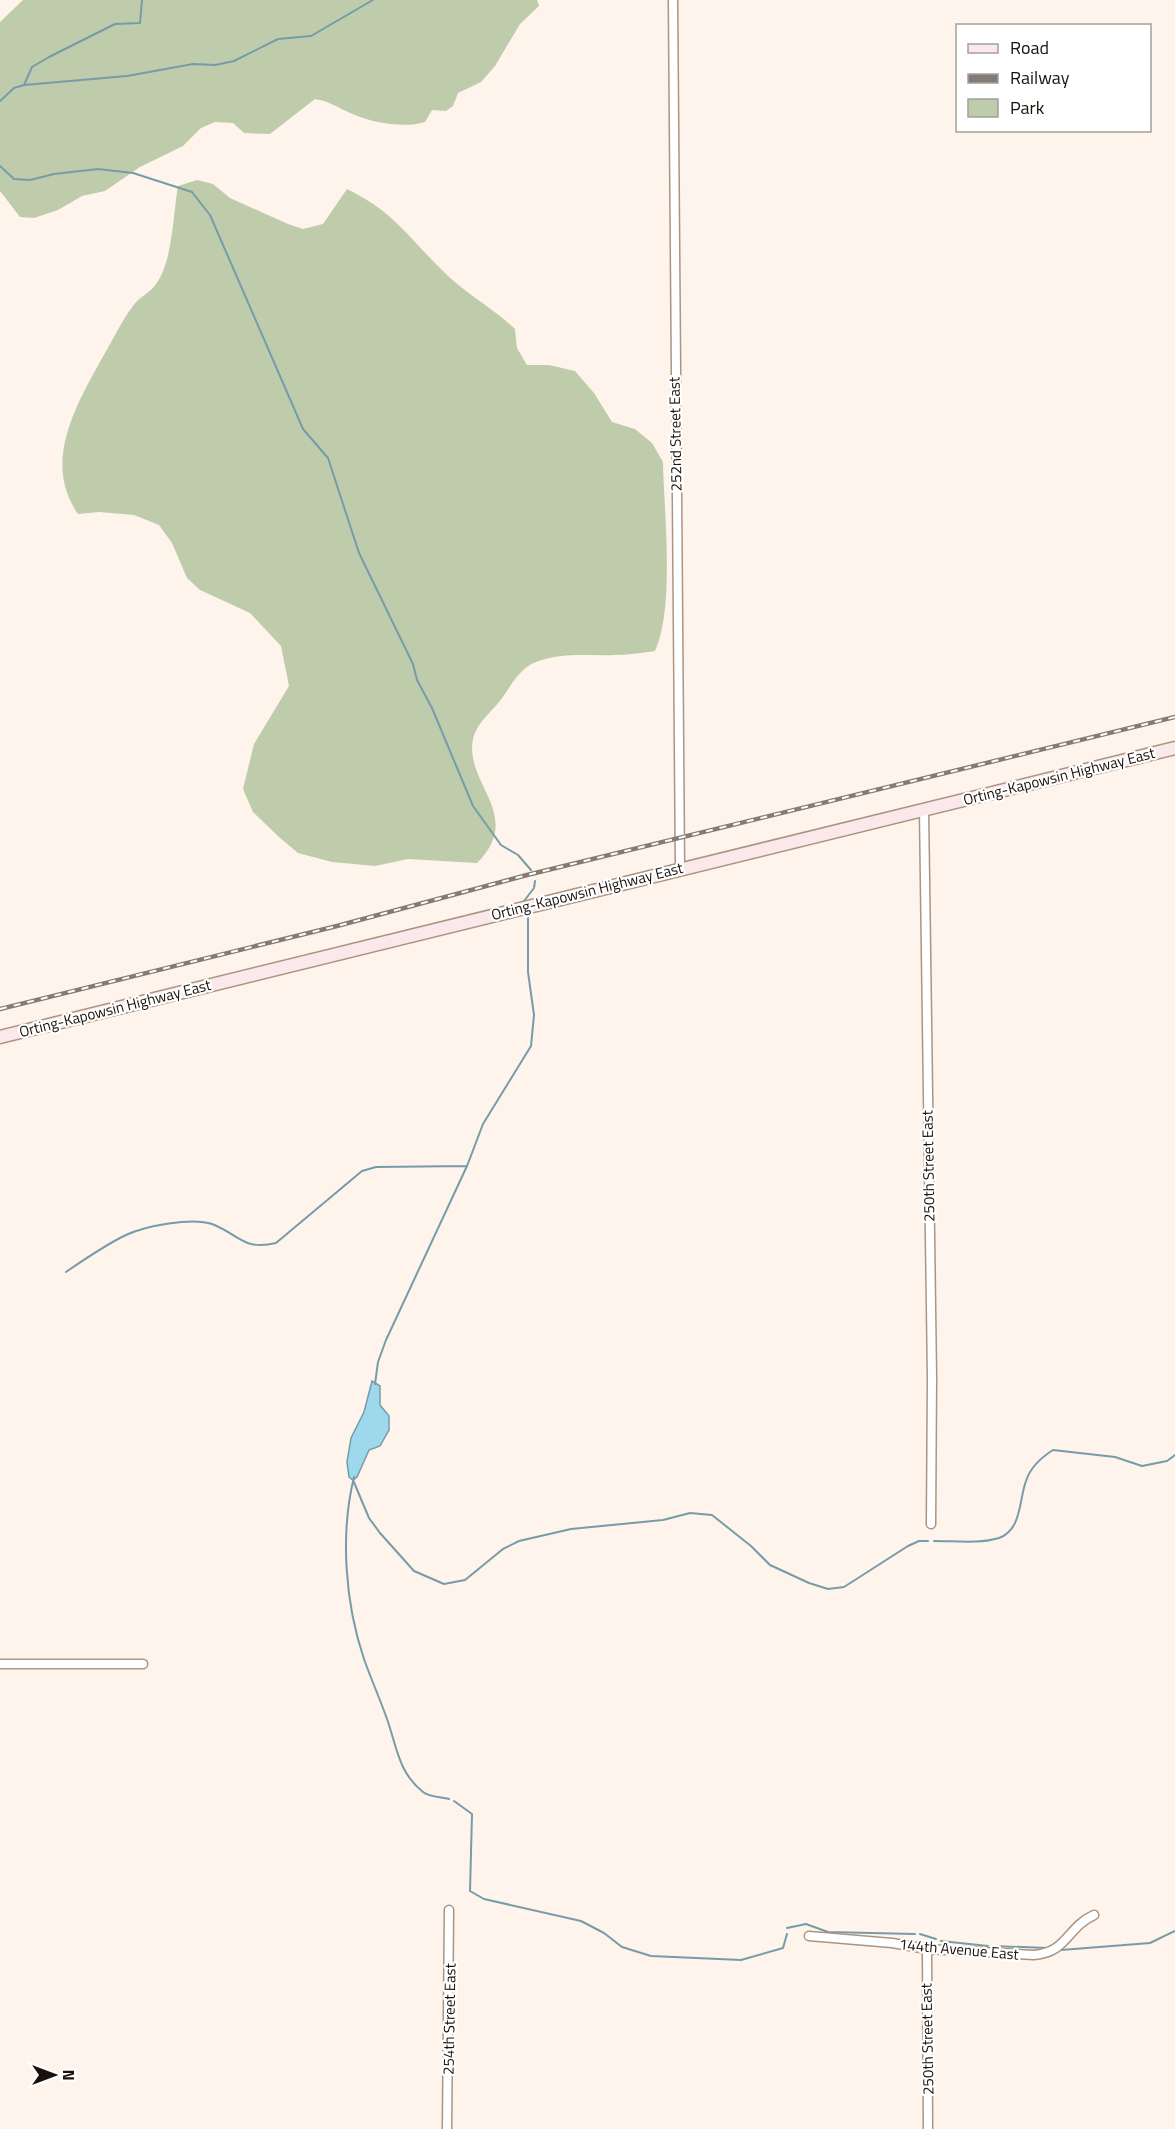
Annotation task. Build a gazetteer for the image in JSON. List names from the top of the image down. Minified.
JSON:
{"streets":{"main road":["Orting-Kapowsin Highway East"],"street":["252nd Street East","250th Street East","144th Avenue East","254th Street East"]},"crossings":[["252nd Street East","Orting-Kapowsin Highway East"],["Orting-Kapowsin Highway East","250th Street East"],["250th Street East","144th Avenue East"]],"legend":["Road","Railway","Park"],"north":"right"}
